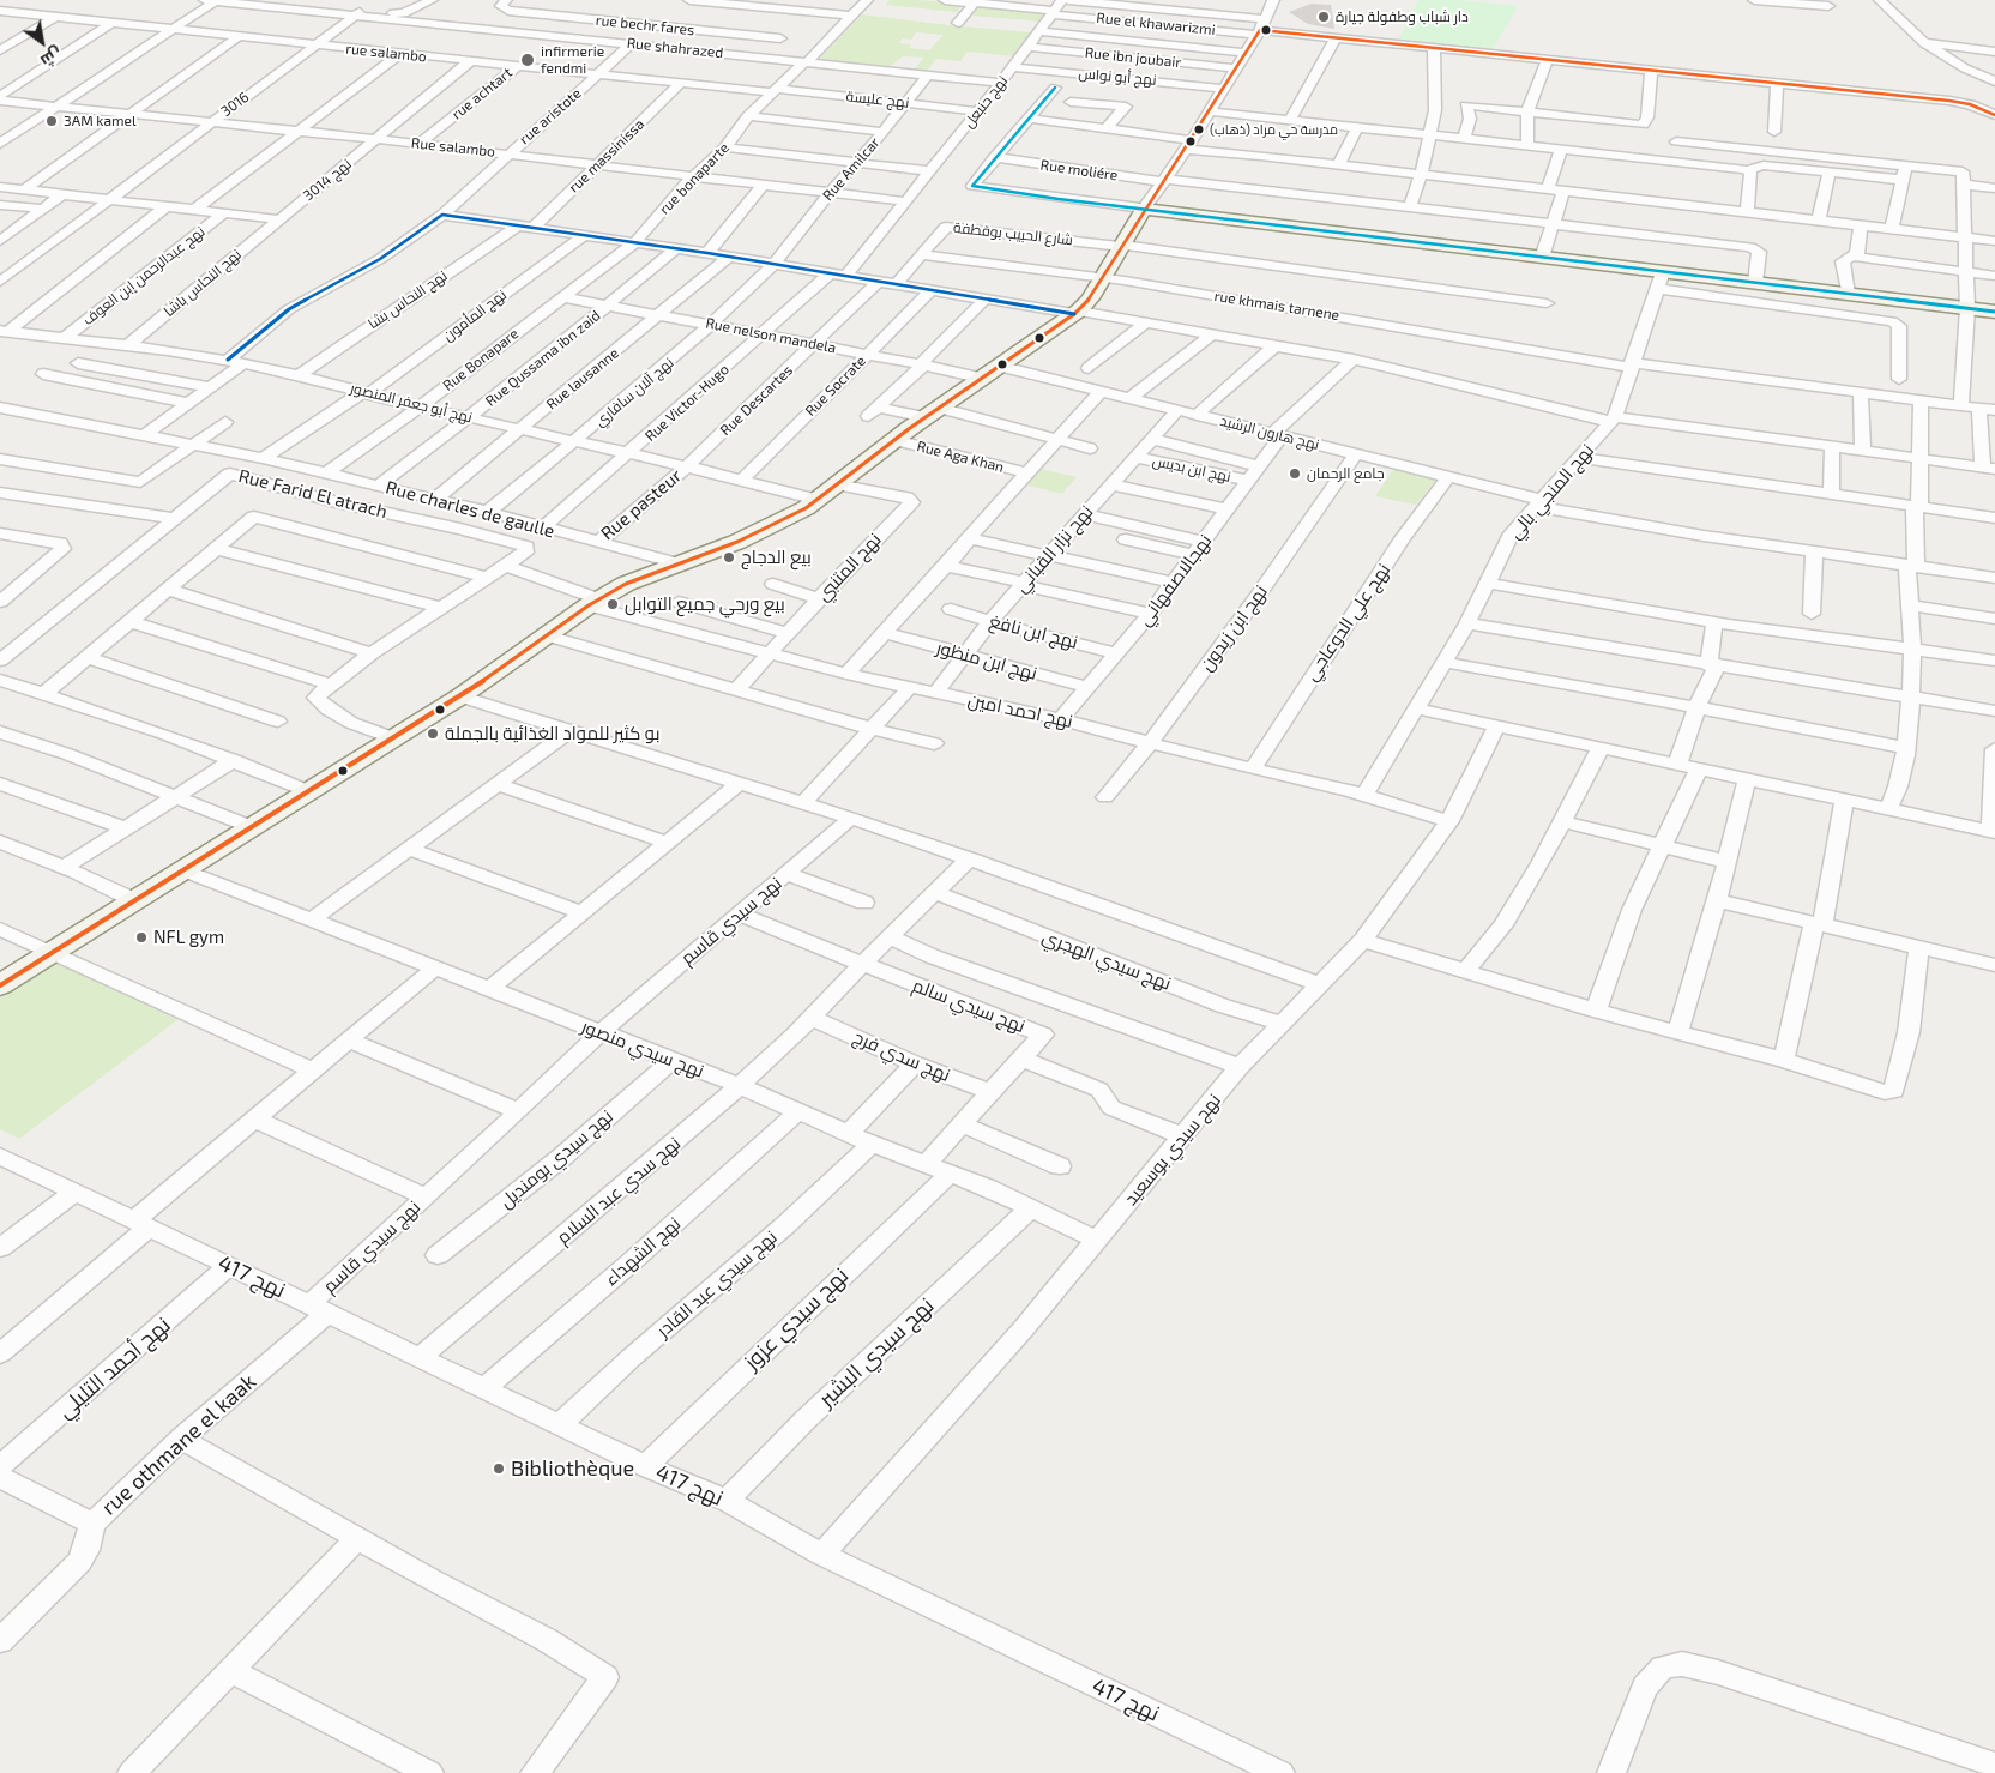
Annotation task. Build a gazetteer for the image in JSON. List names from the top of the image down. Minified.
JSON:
{"streets":{"street":["Rue el khawarizmi","rue bechr fares","Rue shahrazed","rue salambo","Rue ibn joubair","نهج أبو نواس","rue achtart","نهج عليسة","نهج حنبعل","3016","rue aristote","Rue salambo","rue massinissa","Rue Amilcar","Rue moliére","rue bonaparte","نهج 3014","شارع الحبيب بوقطفة","نهج عبدالرحمن إبن العوف","نهج النحاس باشا","نهج النحاس بشا","rue khmais tarnene","نهج المأمون","Rue nelson mandela","Rue Qussama ibn zaid","Rue Bonapare","Rue lausanne","Rue Socrate","نهج آلان سافاري","Rue Descartes","نهج أبو جعفر المنصور","Rue Victor-Hugo","نهج هارون الرشيد","Rue Aga Khan","نهج ابن بديس","نهج المنجي بالي","Rue Farid El atrach","Rue pasteur","Rue charles de gaulle","نهج نزار القباني","نهج المتنبي","نهجالاصفهاني","نهج علي الدوعاجي","نهج ابن زيدون","نهج ابن نافغ","نهج ابن منظور","نهج احمد امين","نهج سيدي قاسم","نهج سيدي الهجري","نهج سيدي سالم","نهج سيدي منصور","نهج سدي فرج","نهج سيدي بوسعيد","نهج سيدي بومنديل","نهج سدي عبد السلام","نهج الشهداء","نهج 417","نهج سيدي عبد القادر","نهج سيدي عزوز","نهج سيدي البشير","نهج أحمد التليلي","rue othmane el kaak"]},"crossings":[["Rue el khawarizmi","نهج حنبعل"],["Rue shahrazed","نهج حنبعل"],["Rue shahrazed","3016"],["Rue shahrazed","rue aristote"],["Rue shahrazed","Rue Amilcar"],["Rue shahrazed","rue bonaparte"],["rue salambo","rue achtart"],["rue salambo","نهج عليسة"],["rue salambo","3016"],["rue salambo","rue aristote"],["rue salambo","rue massinissa"],["rue salambo","rue bonaparte"],["Rue ibn joubair","نهج حنبعل"],["نهج أبو نواس","نهج حنبعل"],["rue achtart","Rue salambo"],["نهج عليسة","نهج حنبعل"],["نهج عليسة","Rue Amilcar"],["نهج عليسة","rue bonaparte"],["نهج حنبعل","Rue salambo"],["3016","Rue salambo"],["rue aristote","Rue salambo"],["Rue salambo","rue massinissa"],["Rue salambo","Rue Amilcar"],["Rue salambo","rue bonaparte"],["Rue salambo","نهج 3014"],["Rue Amilcar","نهج آلان سافاري"],["rue bonaparte","Rue Bonapare"],["نهج 3014","نهج النحاس باشا"],["شارع الحبيب بوقطفة","rue khmais tarnene"],["نهج عبدالرحمن إبن العوف","نهج أبو جعفر المنصور"],["نهج النحاس باشا","نهج أبو جعفر المنصور"],["نهج النحاس بشا","نهج أبو جعفر المنصور"],["rue khmais tarnene","نهج المنجي بالي"],["نهج المأمون","نهج أبو جعفر المنصور"],["نهج المأمون","Rue charles de gaulle"],["Rue nelson mandela","Rue Qussama ibn zaid"],["Rue nelson mandela","Rue Bonapare"],["Rue nelson mandela","Rue lausanne"],["Rue nelson mandela","Rue Socrate"],["Rue nelson mandela","نهج آلان سافاري"],["Rue nelson mandela","Rue Descartes"],["Rue nelson mandela","Rue Victor-Hugo"],["Rue nelson mandela","نهج هارون الرشيد"],["Rue Qussama ibn zaid","نهج أبو جعفر المنصور"],["Rue Qussama ibn zaid","Rue charles de gaulle"],["Rue Bonapare","نهج أبو جعفر المنصور"],["Rue Bonapare","Rue charles de gaulle"],["Rue lausanne","نهج أبو جعفر المنصور"],["Rue lausanne","Rue charles de gaulle"],["Rue Socrate","نهج أبو جعفر المنصور"],["نهج آلان سافاري","نهج أبو جعفر المنصور"],["نهج آلان سافاري","Rue charles de gaulle"],["Rue Descartes","نهج أبو جعفر المنصور"],["Rue Descartes","Rue pasteur"],["نهج أبو جعفر المنصور","Rue Victor-Hugo"],["نهج أبو جعفر المنصور","Rue pasteur"],["Rue Victor-Hugo","Rue charles de gaulle"],["نهج هارون الرشيد","نهج المنجي بالي"],["نهج هارون الرشيد","نهج نزار القباني"],["نهج هارون الرشيد","نهجالاصفهاني"],["نهج هارون الرشيد","نهج علي الدوعاجي"],["نهج هارون الرشيد","نهج ابن زيدون"],["نهج ابن بديس","نهج نزار القباني"],["نهج ابن بديس","نهجالاصفهاني"],["نهج المنجي بالي","نهج احمد امين"],["Rue pasteur","Rue charles de gaulle"],["نهج نزار القباني","نهج ابن نافغ"],["نهج نزار القباني","نهج ابن منظور"],["نهج نزار القباني","نهج احمد امين"],["نهج المتنبي","نهج احمد امين"],["نهجالاصفهاني","نهج ابن نافغ"],["نهجالاصفهاني","نهج ابن منظور"],["نهجالاصفهاني","نهج احمد امين"],["نهج علي الدوعاجي","نهج احمد امين"],["نهج ابن زيدون","نهج احمد امين"],["نهج احمد امين","نهج سيدي بوسعيد"],["نهج سيدي قاسم","نهج سيدي منصور"],["نهج سيدي قاسم","نهج 417"],["نهج سيدي قاسم","rue othmane el kaak"],["نهج سيدي الهجري","نهج سيدي بوسعيد"],["نهج سيدي الهجري","نهج سدي عبد السلام"],["نهج سيدي سالم","نهج سيدي بوسعيد"],["نهج سيدي سالم","نهج سدي عبد السلام"],["نهج سيدي منصور","نهج سيدي بوسعيد"],["نهج سيدي منصور","نهج سيدي بومنديل"],["نهج سيدي منصور","نهج سدي عبد السلام"],["نهج سيدي منصور","نهج الشهداء"],["نهج سيدي منصور","نهج سيدي عبد القادر"],["نهج سيدي منصور","نهج سيدي عزوز"],["نهج سيدي منصور","نهج سيدي البشير"],["نهج سدي فرج","نهج سدي عبد السلام"],["نهج سيدي بوسعيد","نهج 417"],["نهج سدي عبد السلام","نهج 417"],["نهج الشهداء","نهج 417"],["نهج 417","نهج سيدي عبد القادر"],["نهج 417","نهج سيدي عزوز"],["نهج 417","نهج سيدي البشير"],["نهج 417","نهج أحمد التليلي"],["نهج 417","rue othmane el kaak"]],"places":["دار شباب وطفولة جيارة","infirmerie fendmi","3AM kamel","مدرسة حي مراد (ذهاب)","جامع الرحمان","بيع الدجاج","بيع ورحي جميع التوابل","بو كثير للمواد الغذائية بالجملة","NFL gym","Bibliothèque"],"north":"bottom right"}
